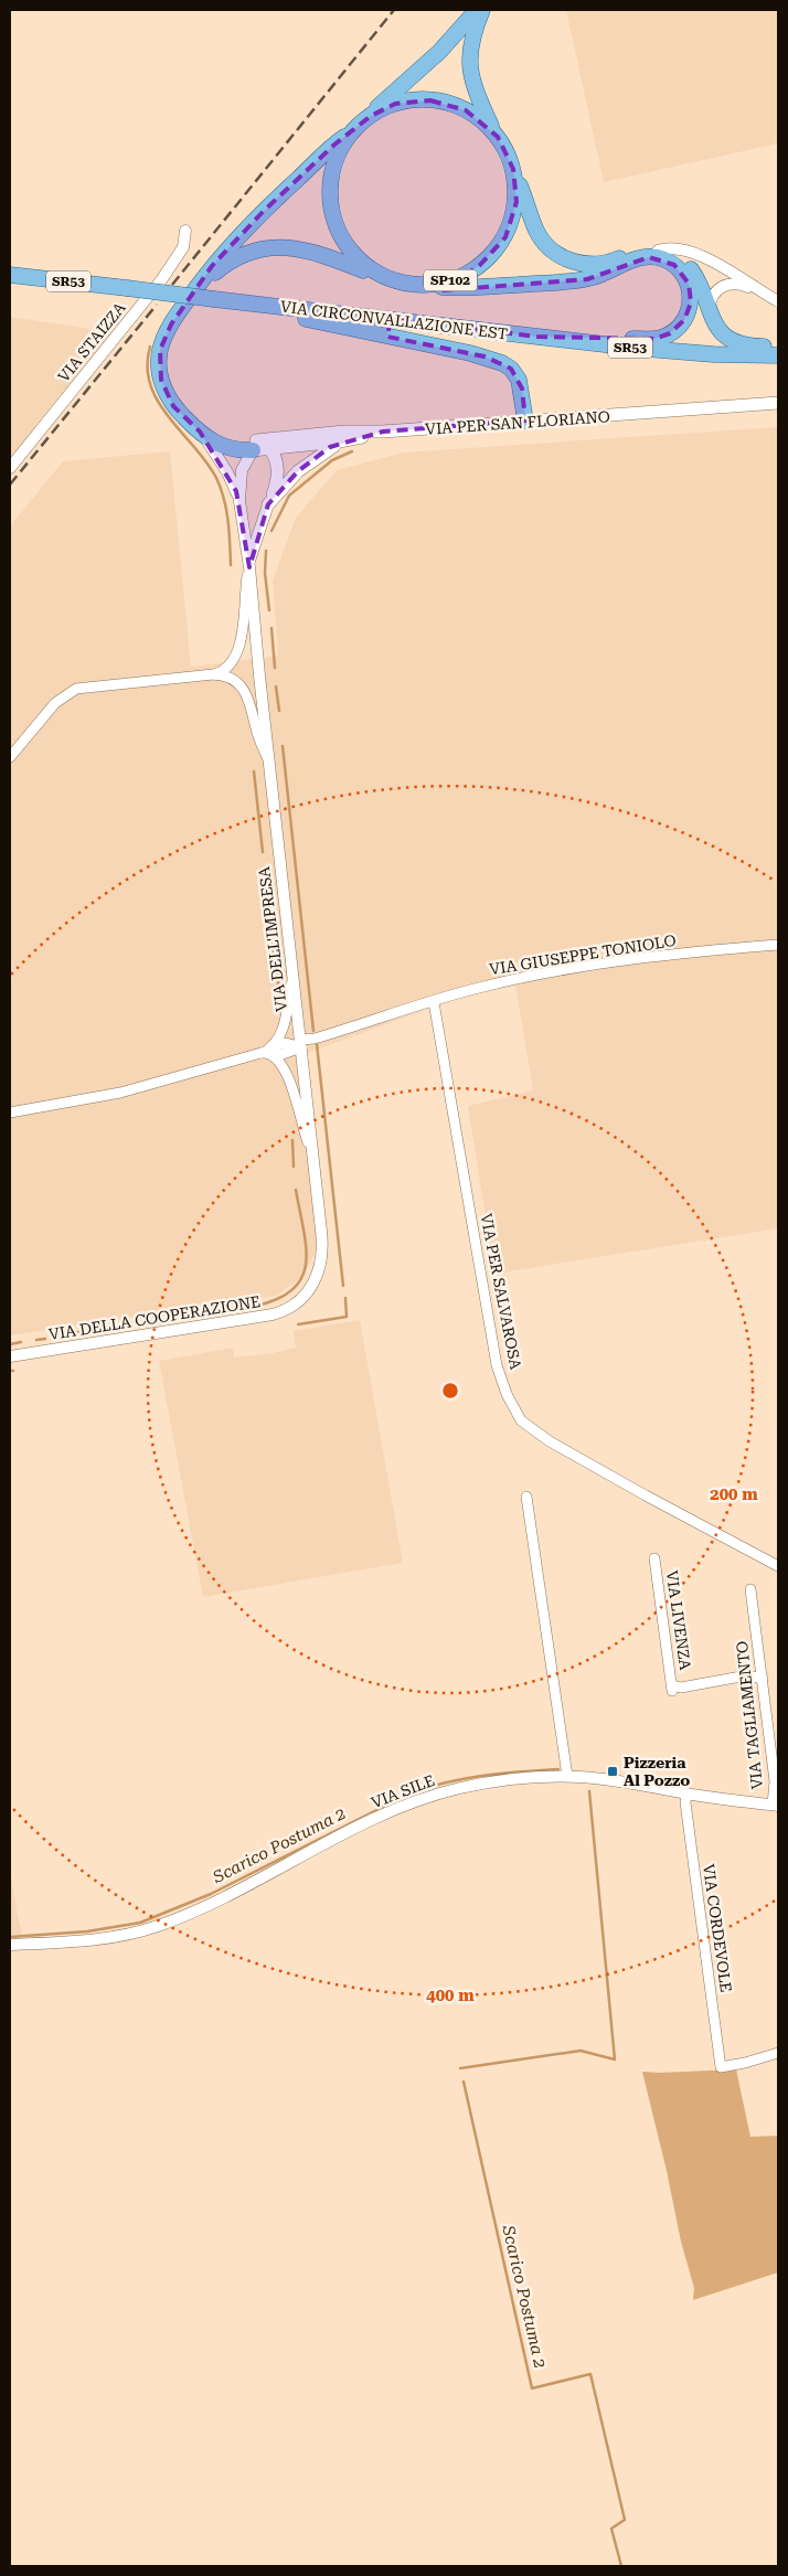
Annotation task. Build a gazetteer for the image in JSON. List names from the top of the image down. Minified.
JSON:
{"streets":{"main road":["SP102","SR53","VIA CIRCONVALLAZIONE EST","VIA PER SAN FLORIANO"],"street":["VIA STAIZZA","VIA DELL'IMPRESA","VIA GIUSEPPE TONIOLO","VIA PER SALVAROSA","VIA DELLA COOPERAZIONE","VIA LIVENZA","VIA TAGLIAMENTO","VIA SILE","VIA CORDEVOLE"]},"crossings":[["VIA PER SAN FLORIANO","VIA DELL'IMPRESA"],["VIA DELL'IMPRESA","VIA GIUSEPPE TONIOLO"],["VIA DELL'IMPRESA","VIA DELLA COOPERAZIONE"],["VIA GIUSEPPE TONIOLO","VIA PER SALVAROSA"],["VIA LIVENZA","VIA TAGLIAMENTO"],["VIA TAGLIAMENTO","VIA SILE"],["VIA SILE","VIA CORDEVOLE"]],"water":["Scarico Postuma 2"],"places":{"transit":["Pizzeria Al Pozzo"]},"rings":["200 m","400 m"]}
